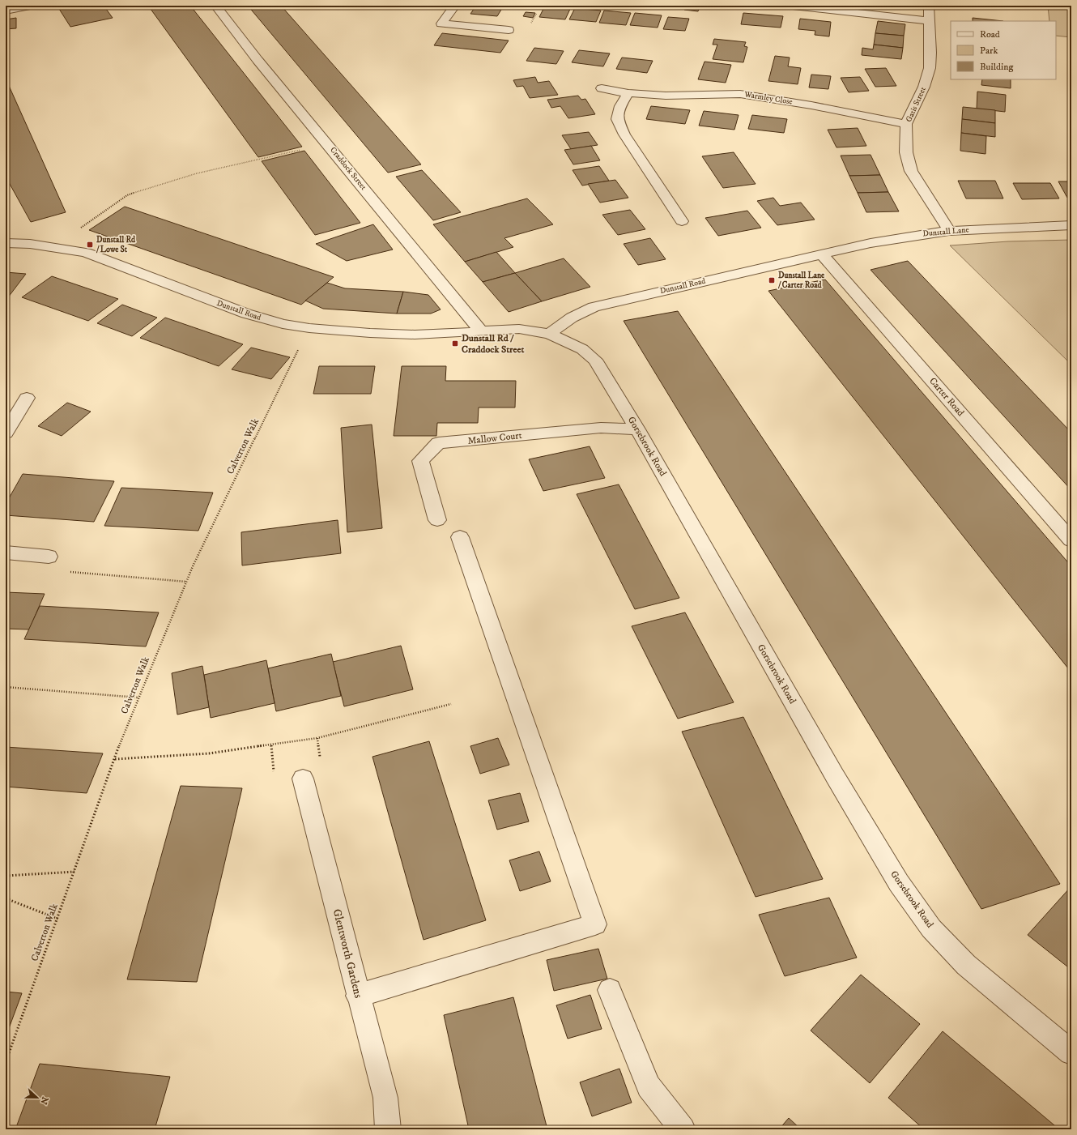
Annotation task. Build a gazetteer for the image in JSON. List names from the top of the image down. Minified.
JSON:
{"streets":{"street":["Warmley Close","Gatis Street","Craddock Street","Dunstall Lane","Dunstall Road","Carter Road","Mallow Court","Gorsebrook Road","Glentworth Gardens"],"path":["Calverton Walk"]},"crossings":[["Warmley Close","Gatis Street"],["Gatis Street","Dunstall Lane"],["Craddock Street","Dunstall Road"],["Craddock Street","Gorsebrook Road"],["Dunstall Lane","Dunstall Road"],["Dunstall Lane","Carter Road"],["Dunstall Road","Carter Road"],["Dunstall Road","Calverton Walk"],["Dunstall Road","Gorsebrook Road"],["Mallow Court","Gorsebrook Road"]],"places":{"transit":["Dunstall Rd / Lowe St","Dunstall Lane / Carter Road","Dunstall Rd / Craddock Street"]},"legend":["Road","Park","Building"],"north":"right"}
